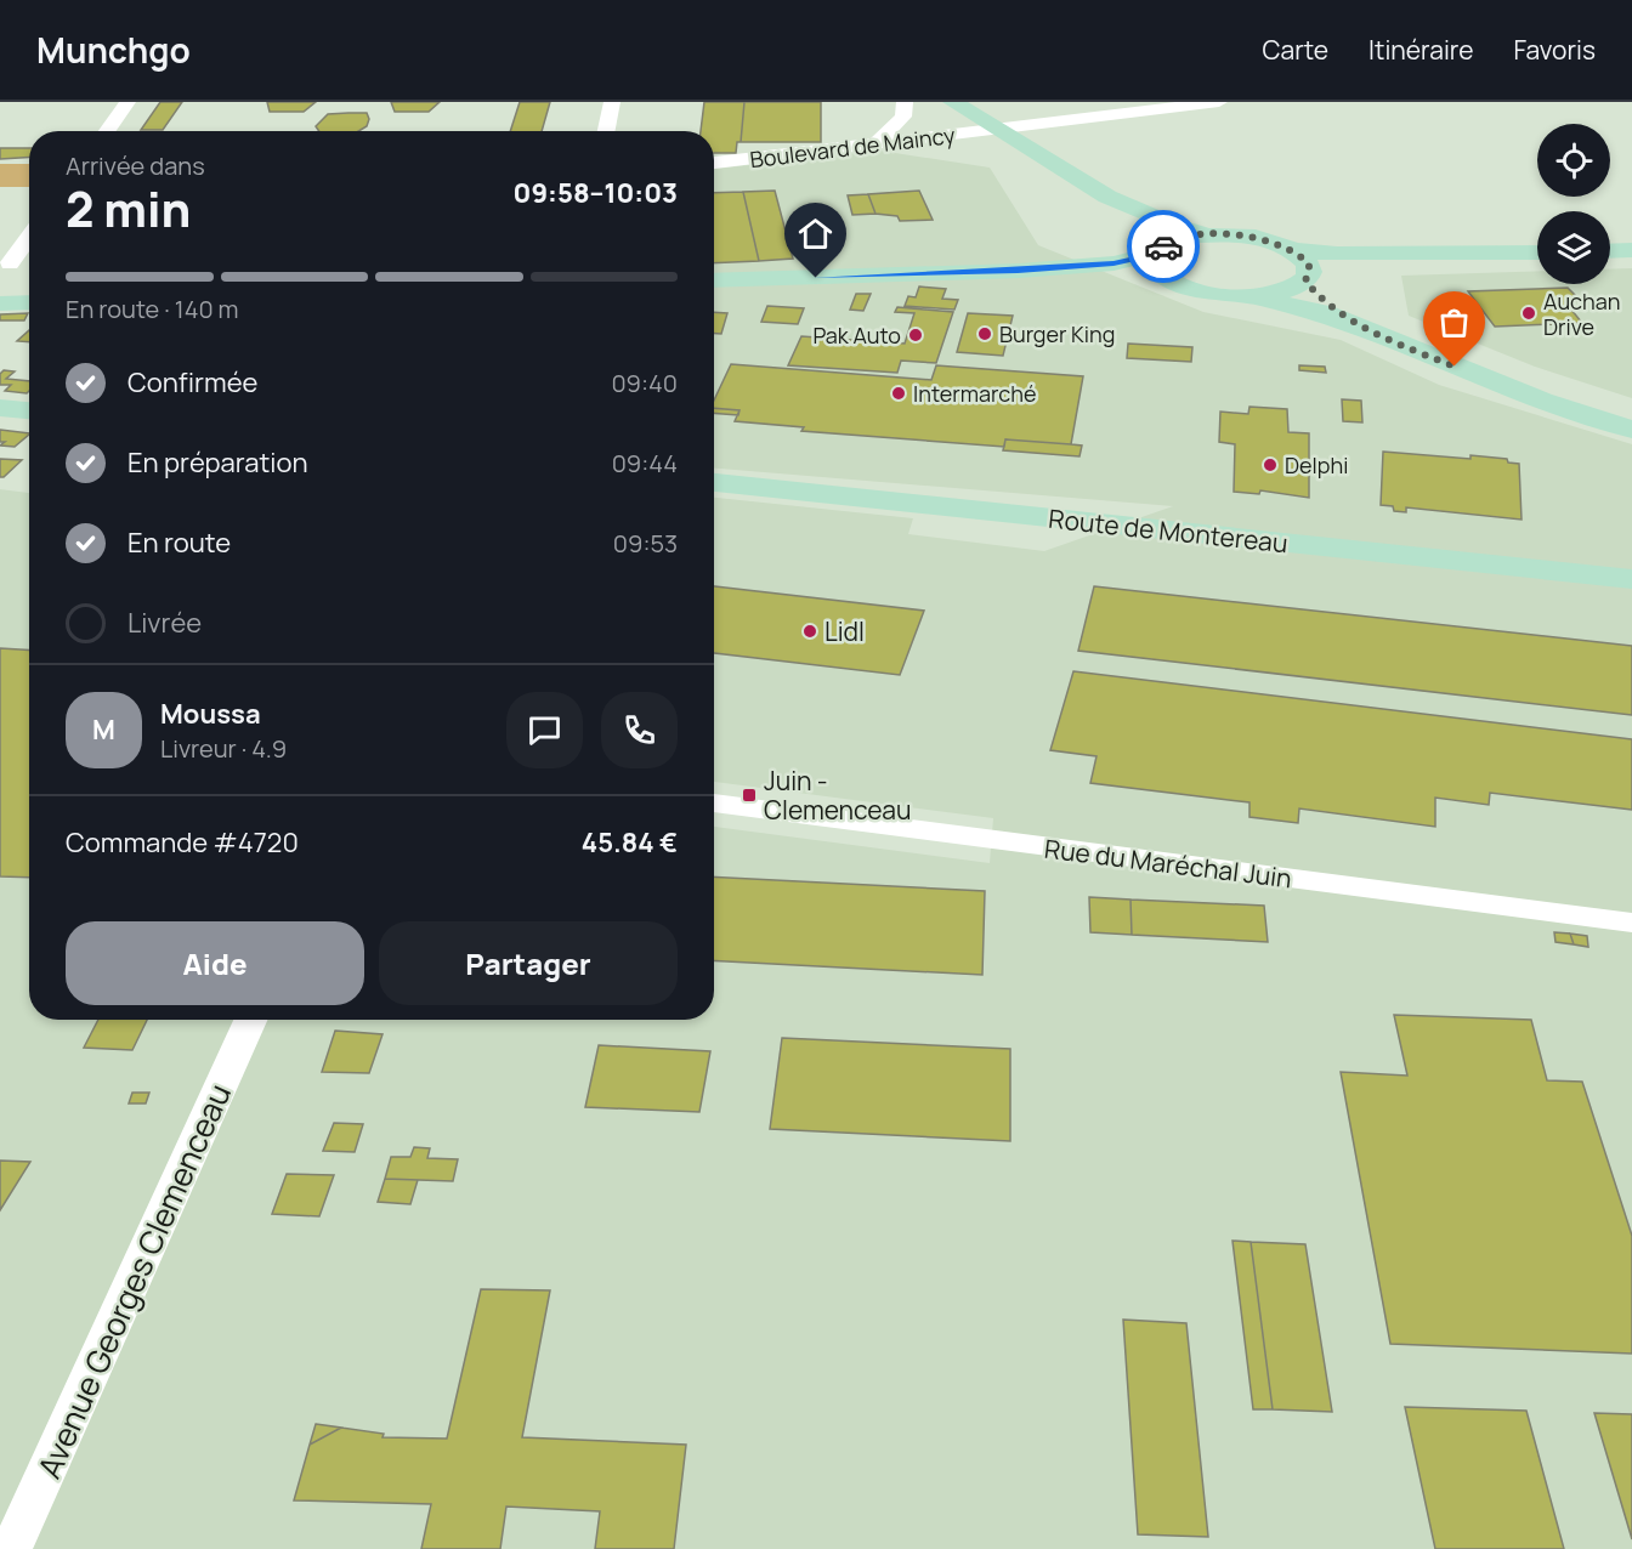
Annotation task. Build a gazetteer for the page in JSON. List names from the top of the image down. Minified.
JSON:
{"streets":{"main road":["Route de Montereau"],"street":["Boulevard de Maincy","Rue du Maréchal Juin","Avenue Georges Clemenceau"]},"places":{"other":["Auchan Drive","Burger King","Pak Auto","Intermarché","Delphi","Lidl"],"transit":["Juin - Clemenceau"]},"page":{"header":"Munchgo","nav":["Carte","Itinéraire","Favoris"],"heading":["2 min","Arrivée dans","09:58–10:03"],"panel":["Moussa","Livreur · 4.9","Commande #4720","45.84 €"],"bar":"En route · 140 m","list":[["Confirmée","09:40"],["En préparation","09:44"],["En route","09:53"],"Livrée"],"round":"M","buttons":["Aide","Partager"]}}
